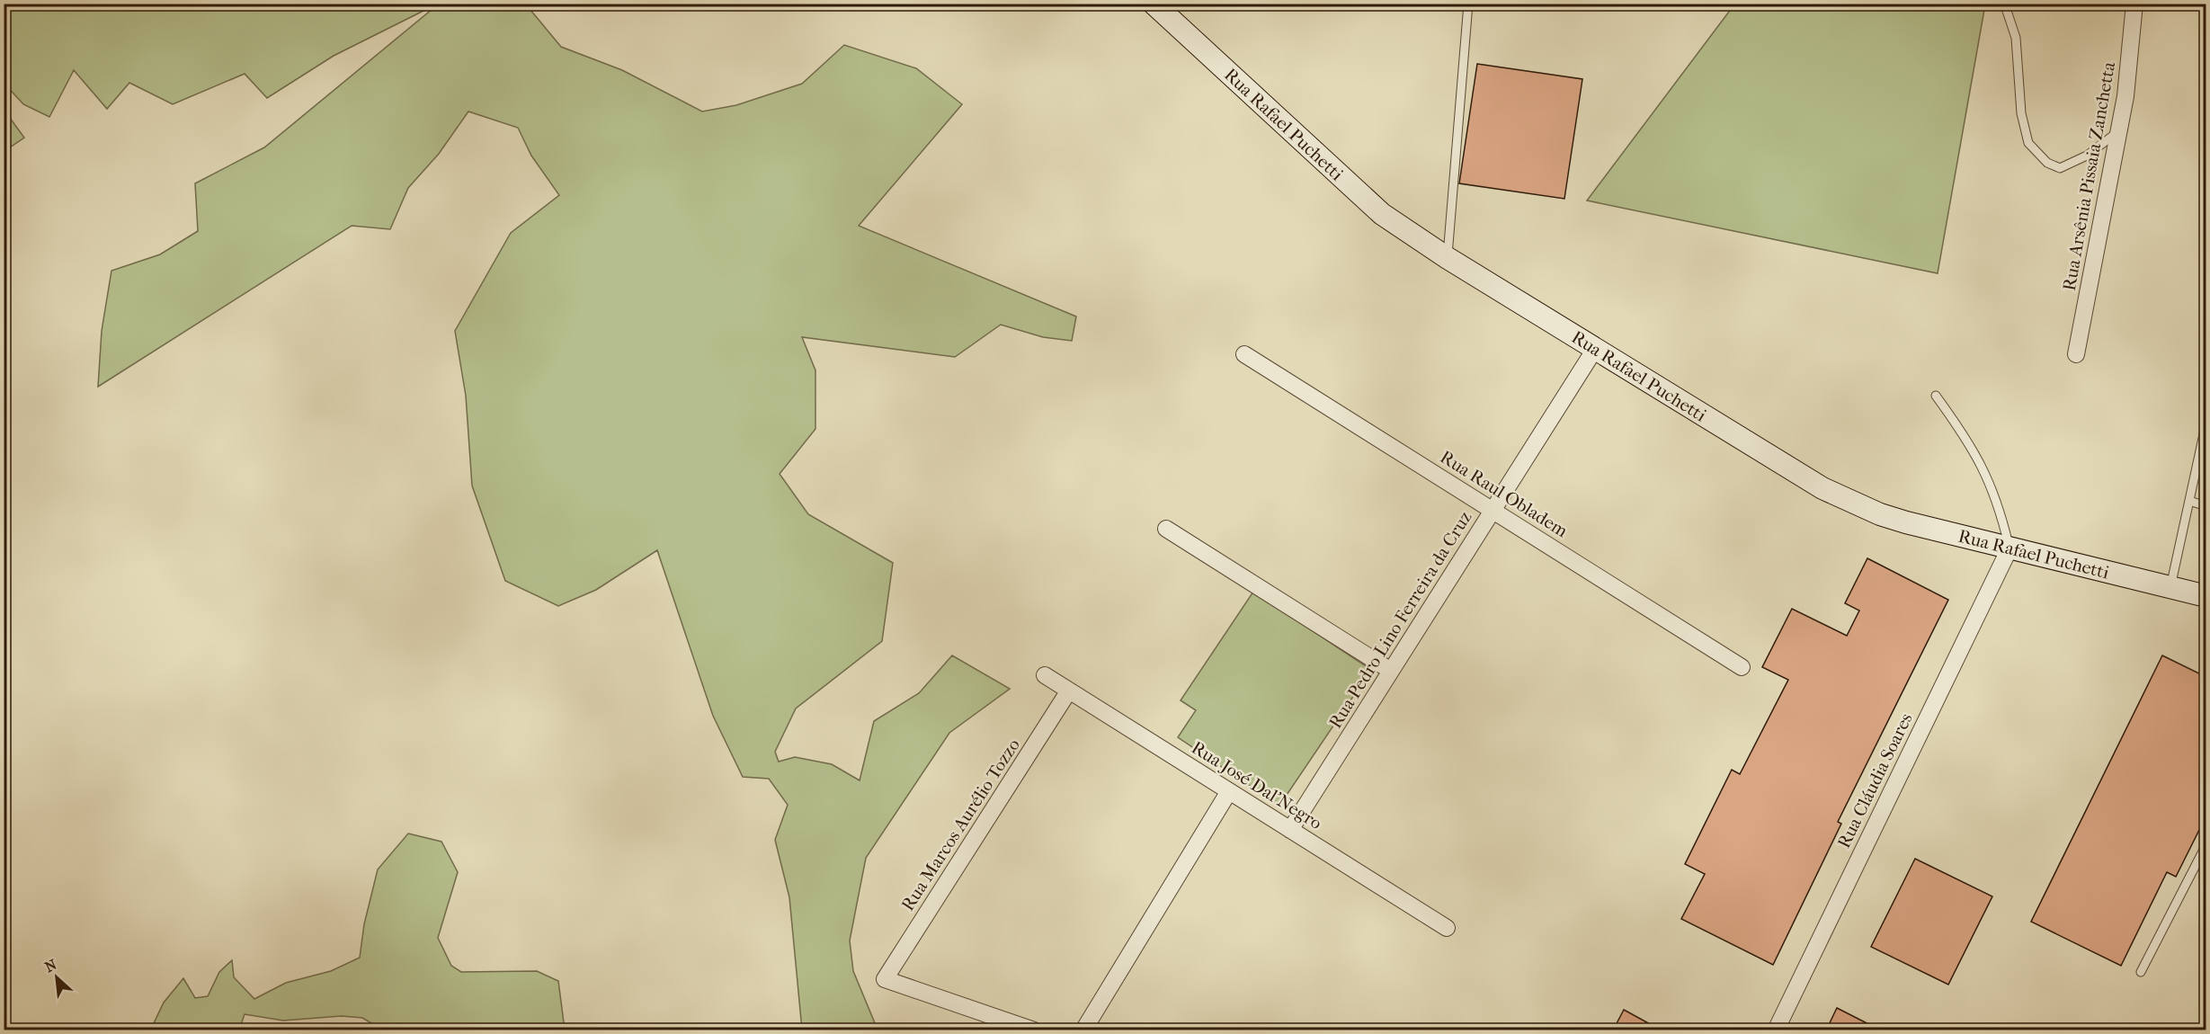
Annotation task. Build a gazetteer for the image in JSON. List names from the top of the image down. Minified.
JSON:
{"streets":{"street":["Rua Rafael Puchetti","Rua Arsênia Pissaia Zanchetta","Rua Raul Obladem","Rua Pedro Lino Ferreira da Cruz","Rua Cláudia Soares","Rua José Dal'Negro","Rua Marcos Aurélio Tozzo"]},"crossings":[["Rua Rafael Puchetti","Rua Pedro Lino Ferreira da Cruz"],["Rua Rafael Puchetti","Rua Cláudia Soares"],["Rua Raul Obladem","Rua Pedro Lino Ferreira da Cruz"],["Rua Pedro Lino Ferreira da Cruz","Rua José Dal'Negro"],["Rua José Dal'Negro","Rua Marcos Aurélio Tozzo"]],"north":"top left"}
